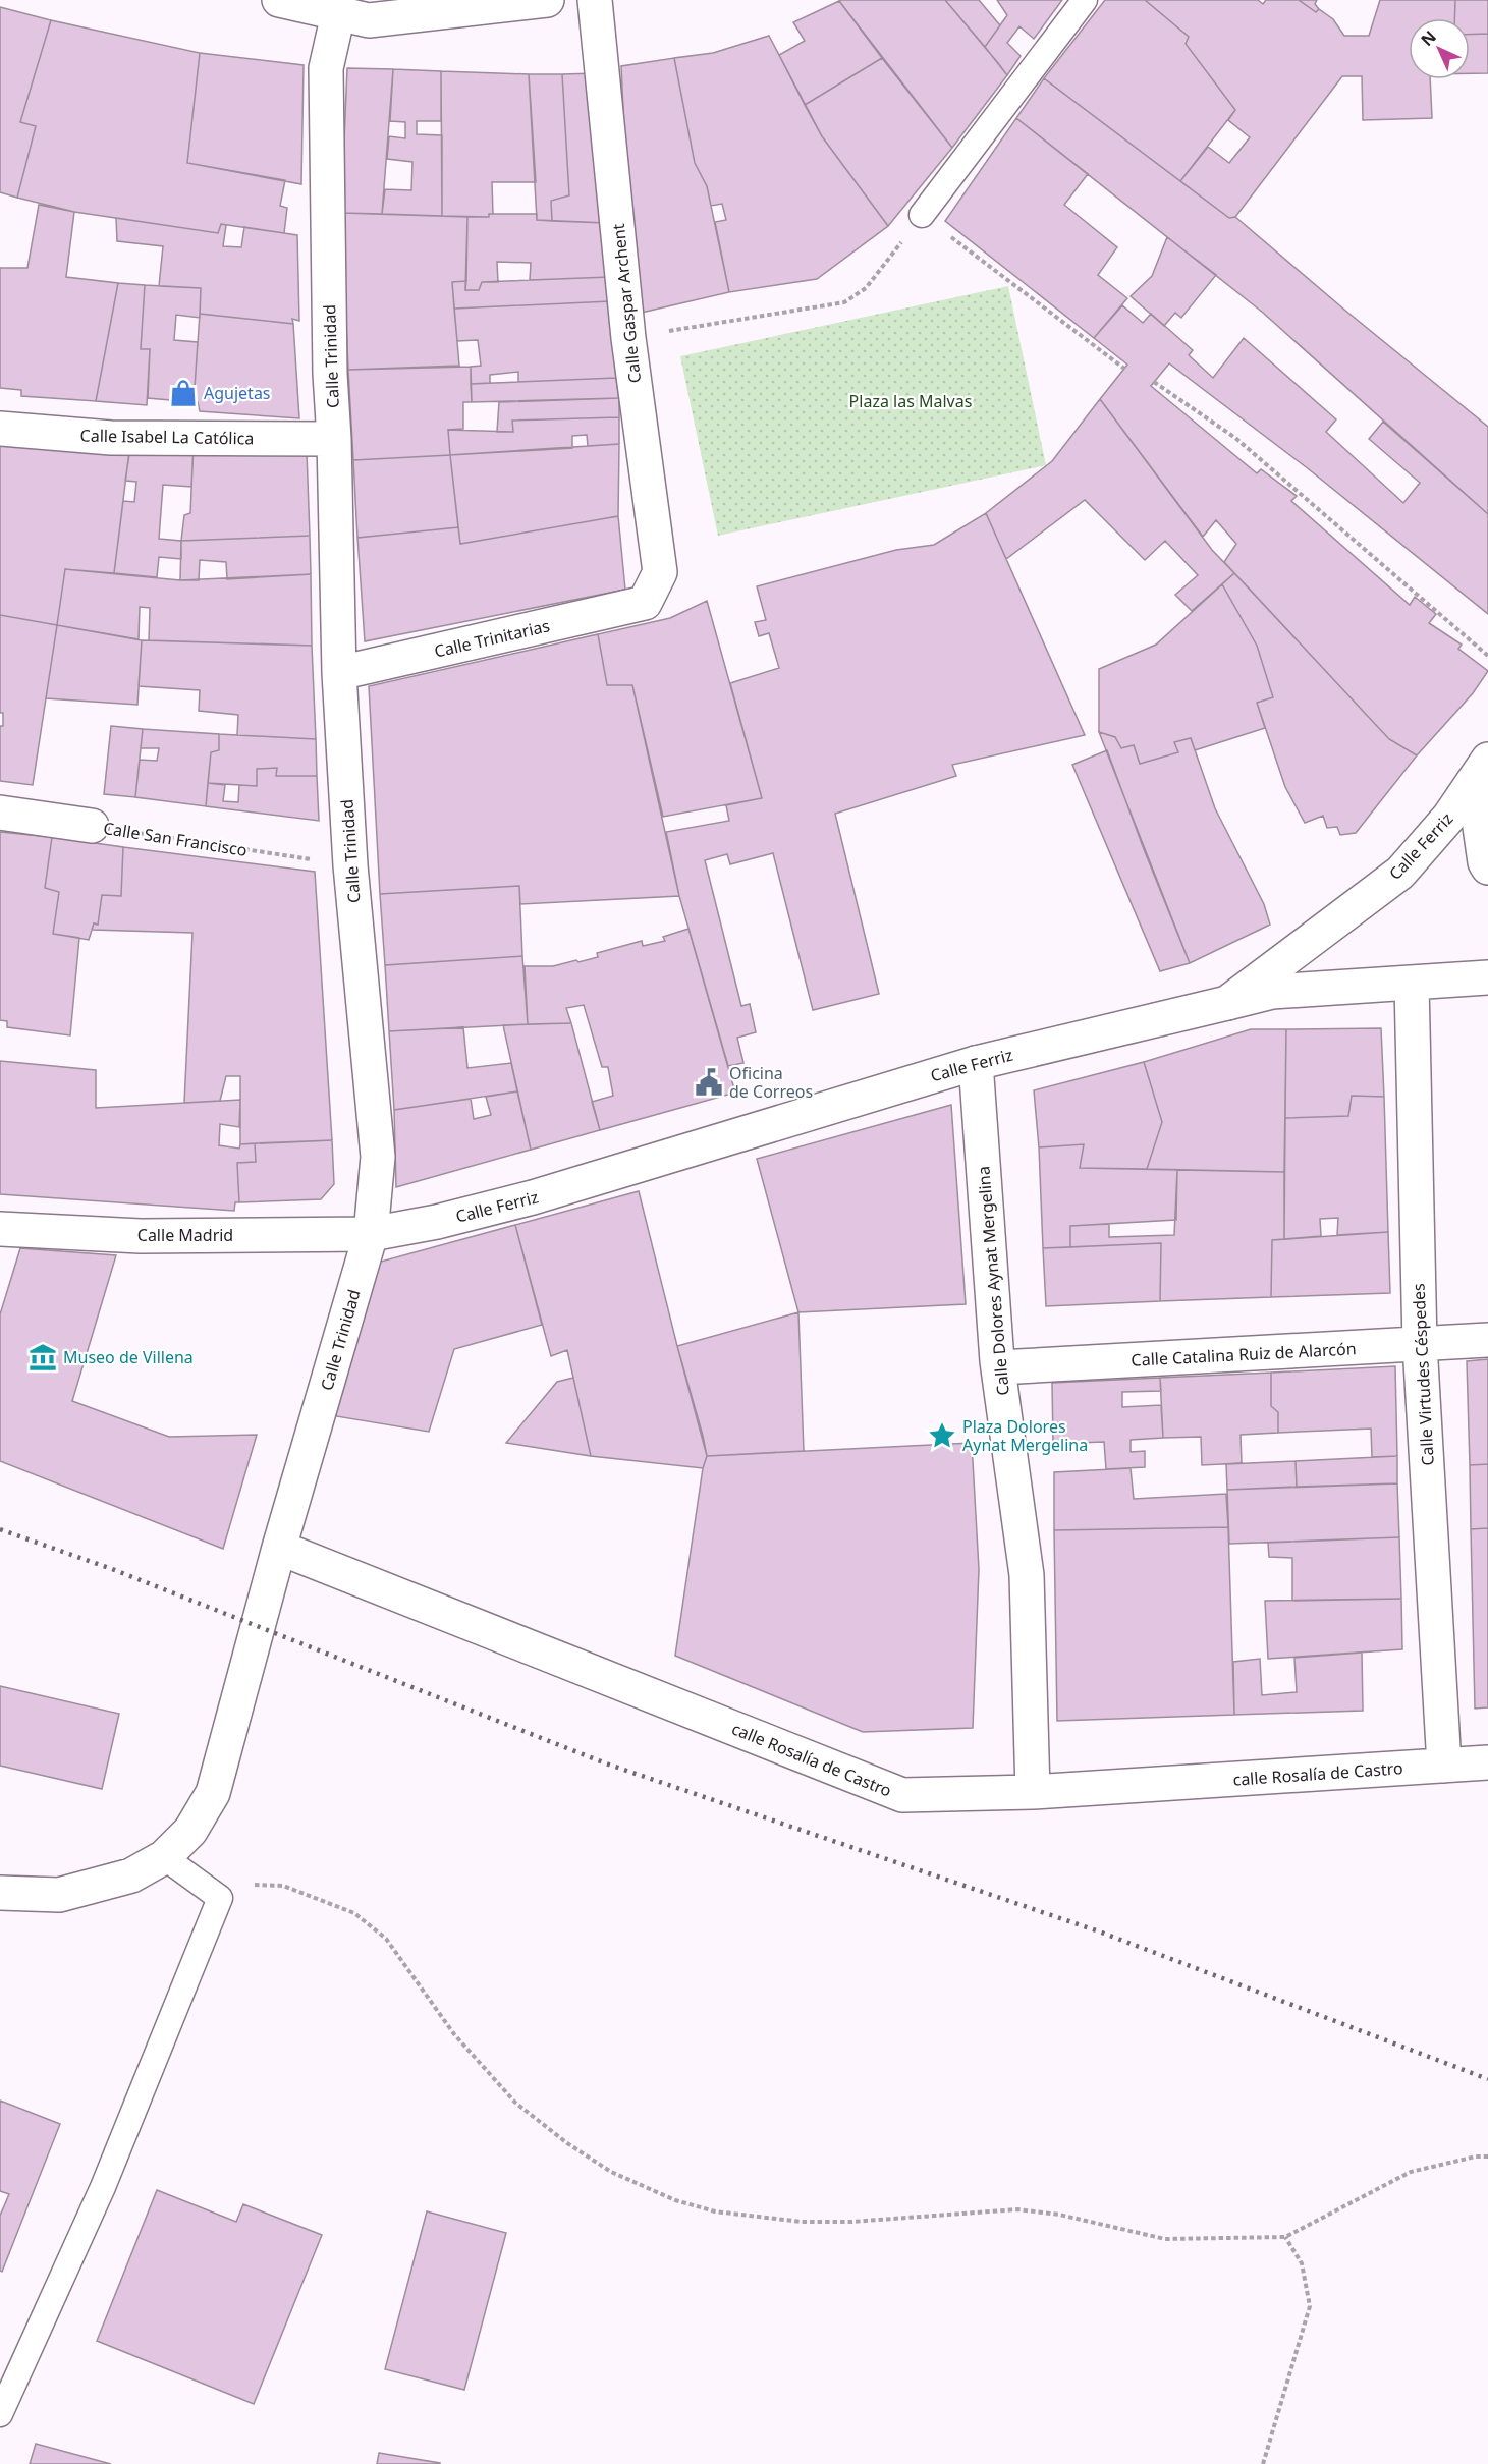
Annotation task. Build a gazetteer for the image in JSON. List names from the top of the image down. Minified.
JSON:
{"streets":{"street":["Calle Gaspar Archent","Calle Trinidad","Calle Isabel La Católica","Calle Trinitarias","Calle San Francisco","Calle Ferriz","Calle Madrid","Calle Dolores Aynat Mergelina","Calle Catalina Ruiz de Alarcón","Calle Virtudes Céspedes","calle Rosalía de Castro"]},"crossings":[["Calle Gaspar Archent","Calle Trinitarias"],["Calle Trinidad","Calle Isabel La Católica"],["Calle Trinidad","Calle Trinitarias"],["Calle Trinidad","Calle San Francisco"],["Calle Trinidad","Calle Ferriz"],["Calle Trinidad","Calle Madrid"],["Calle Trinidad","calle Rosalía de Castro"],["Calle Ferriz","Calle Madrid"],["Calle Ferriz","Calle Dolores Aynat Mergelina"],["Calle Dolores Aynat Mergelina","Calle Catalina Ruiz de Alarcón"],["Calle Dolores Aynat Mergelina","calle Rosalía de Castro"],["Calle Catalina Ruiz de Alarcón","Calle Virtudes Céspedes"],["Calle Virtudes Céspedes","calle Rosalía de Castro"]],"parks":["Plaza las Malvas"],"places":{"shop":["Agujetas"],"public building":["Oficina de Correos"],"museum":["Museo de Villena"],"place":["Plaza Dolores Aynat Mergelina"]},"north":"top left"}
